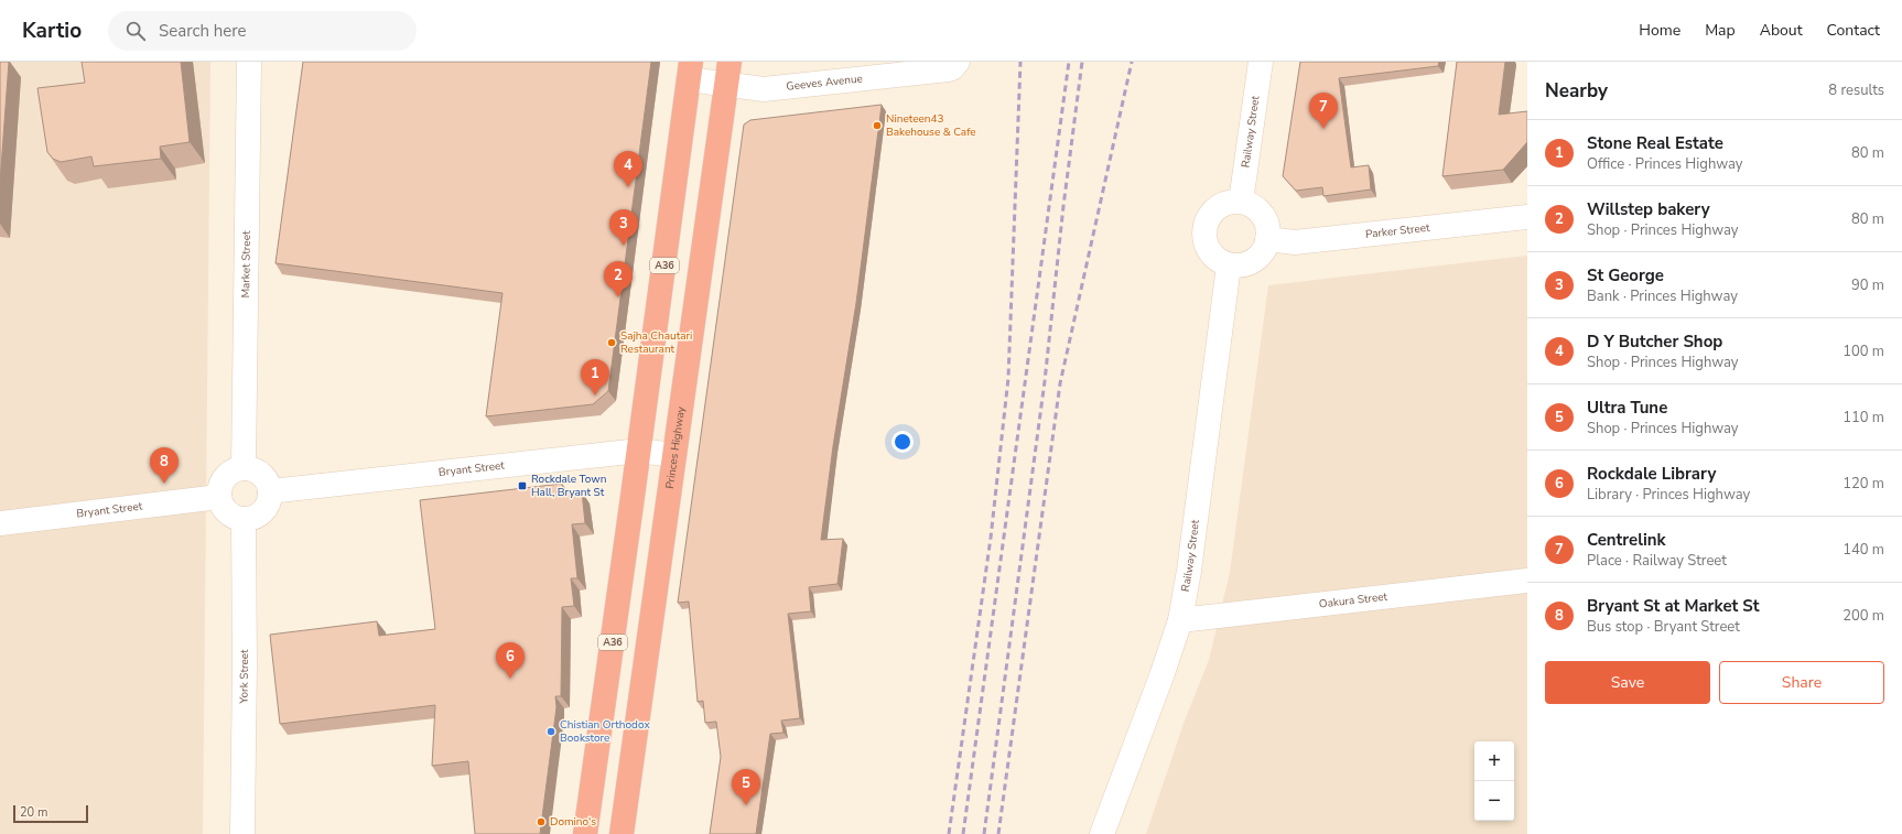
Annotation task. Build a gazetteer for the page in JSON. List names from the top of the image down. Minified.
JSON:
{"streets":{"highway":["A36","Princes Highway"],"street":["Geeves Avenue","Railway Street","Parker Street","Market Street","Bryant Street","Oakura Street","York Street"]},"crossings":[["Geeves Avenue","A36"],["Geeves Avenue","Princes Highway"],["Railway Street","Parker Street"],["Railway Street","Oakura Street"],["Market Street","Bryant Street"],["Market Street","York Street"],["A36","Bryant Street"],["Princes Highway","Bryant Street"],["Bryant Street","York Street"]],"places":{"other":["Nineteen43 Bakehouse & Cafe","Sajha Chautari Restaurant","Chistian Orthodox Bookstore","Domino's"],"transit":["Rockdale Town Hall, Bryant St"]},"scale_bar":"20 m","page":{"header":"Kartio","search":"Search here","nav":["Home","Map","About","Contact"],"heading":["Nearby","8 results"],"pins":["7","4","3","2","1","8","6","5"],"list":[{"mark":"1","name":"Stone Real Estate","note":"Office · Princes Highway","value":"80 m"},{"mark":"2","name":"Willstep bakery","note":"Shop · Princes Highway","value":"80 m"},{"mark":"3","name":"St George","note":"Bank · Princes Highway","value":"90 m"},{"mark":"4","name":"D Y Butcher Shop","note":"Shop · Princes Highway","value":"100 m"},{"mark":"5","name":"Ultra Tune","note":"Shop · Princes Highway","value":"110 m"},{"mark":"6","name":"Rockdale Library","note":"Library · Princes Highway","value":"120 m"},{"mark":"7","name":"Centrelink","note":"Place · Railway Street","value":"140 m"},{"mark":"8","name":"Bryant St at Market St","note":"Bus stop · Bryant Street","value":"200 m"}],"buttons":["Save","Share"],"map_buttons":["+","−"],"scale":"20 m"}}
